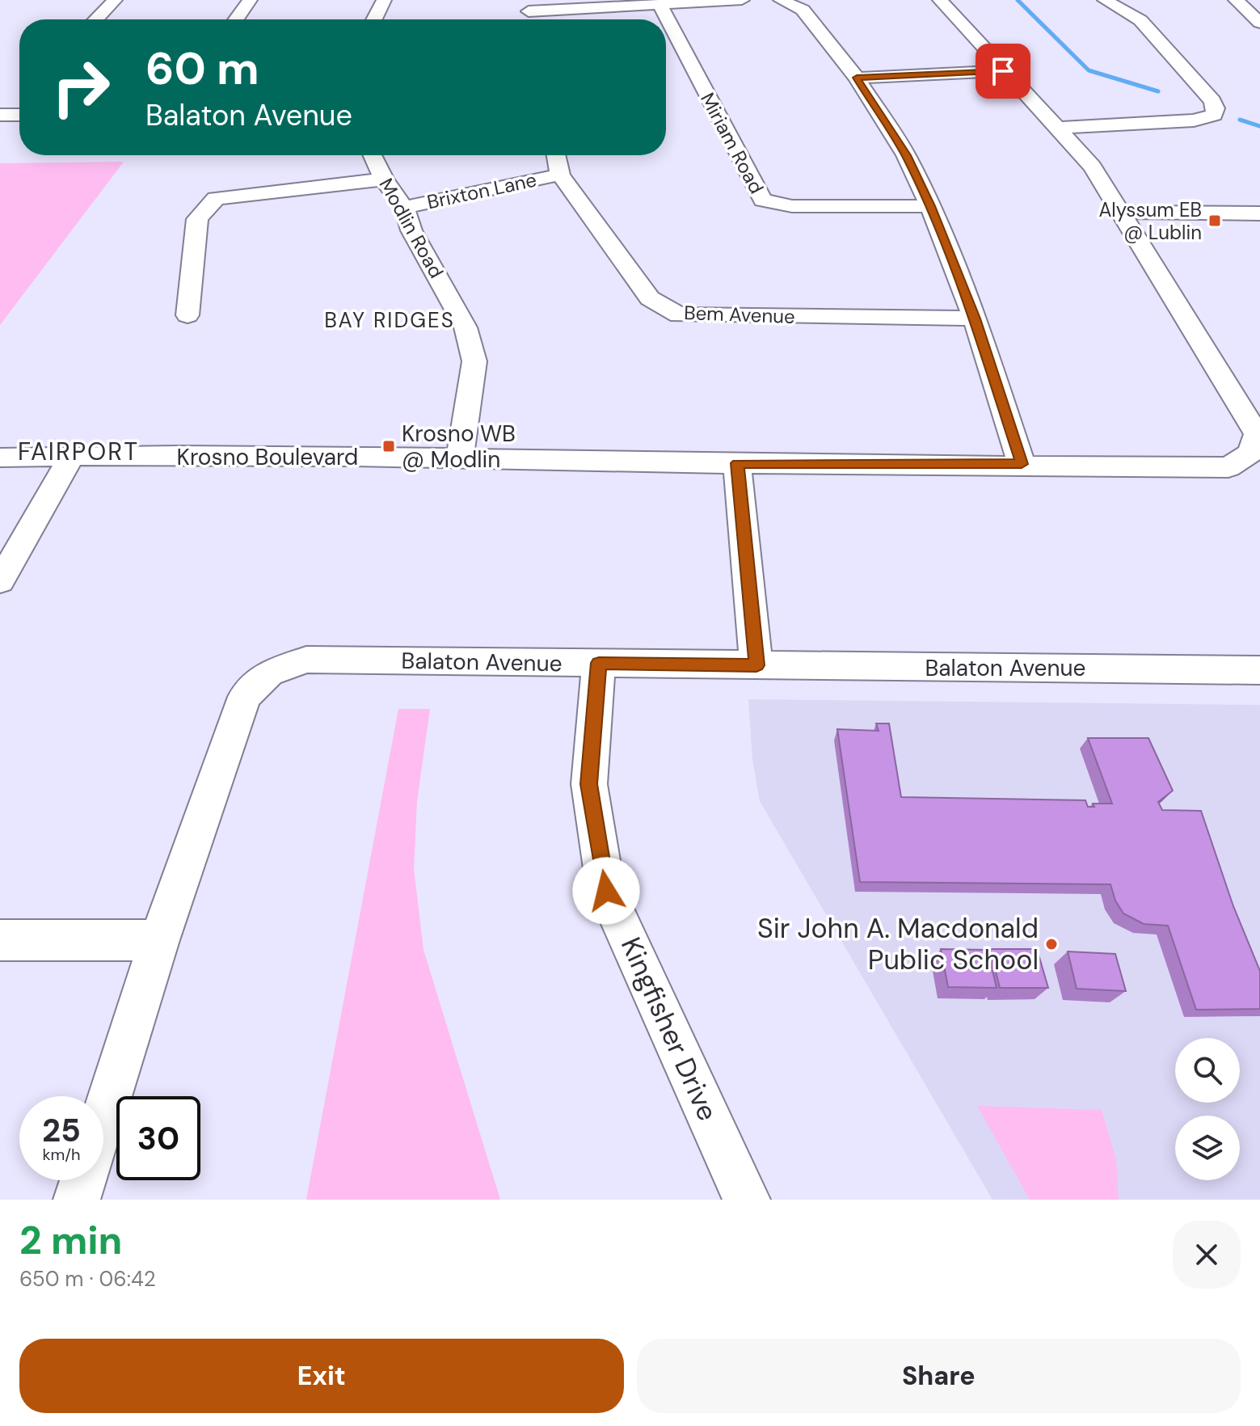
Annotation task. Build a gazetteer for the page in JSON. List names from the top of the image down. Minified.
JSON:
{"streets":{"street":["Miriam Road","Brixton Lane","Modlin Road","Bem Avenue","Krosno Boulevard","Balaton Avenue","Kingfisher Drive"]},"crossings":[["Brixton Lane","Modlin Road"],["Brixton Lane","Bem Avenue"],["Modlin Road","Krosno Boulevard"],["Balaton Avenue","Kingfisher Drive"]],"districts":["BAY RIDGES","FAIRPORT"],"places":{"transit":["Alyssum EB @ Lublin","Krosno WB @ Modlin"],"other":["Sir John A. Macdonald Public School"]},"page":{"turn":["60 m","Balaton Avenue"],"speed":"25 km/h","limit":"30","heading":["2 min","650 m · 06:42"],"buttons":["Exit","Share"]}}
